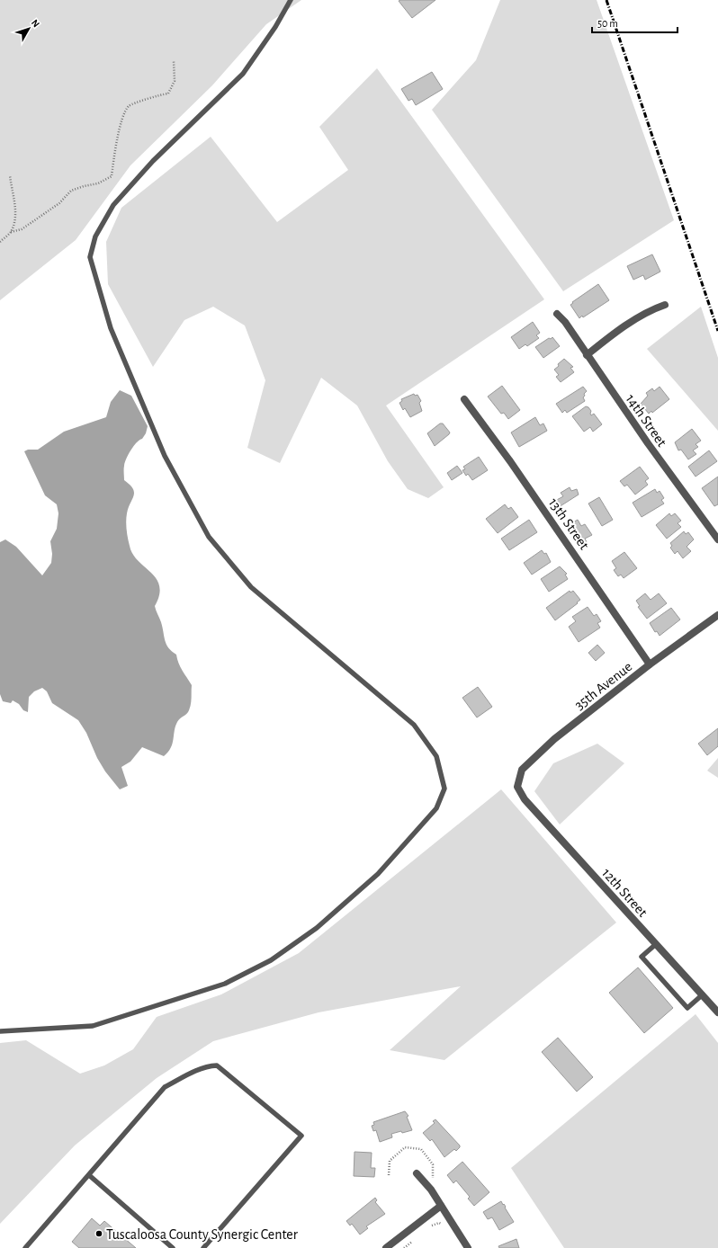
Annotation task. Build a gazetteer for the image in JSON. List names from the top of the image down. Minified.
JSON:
{"streets":{"street":["14th Street","13th Street","35th Avenue","12th Street"]},"crossings":[["13th Street","35th Avenue"],["35th Avenue","12th Street"]],"places":["Tuscaloosa County Synergic Center"],"scale_bar":"50 m","north":"top right"}
